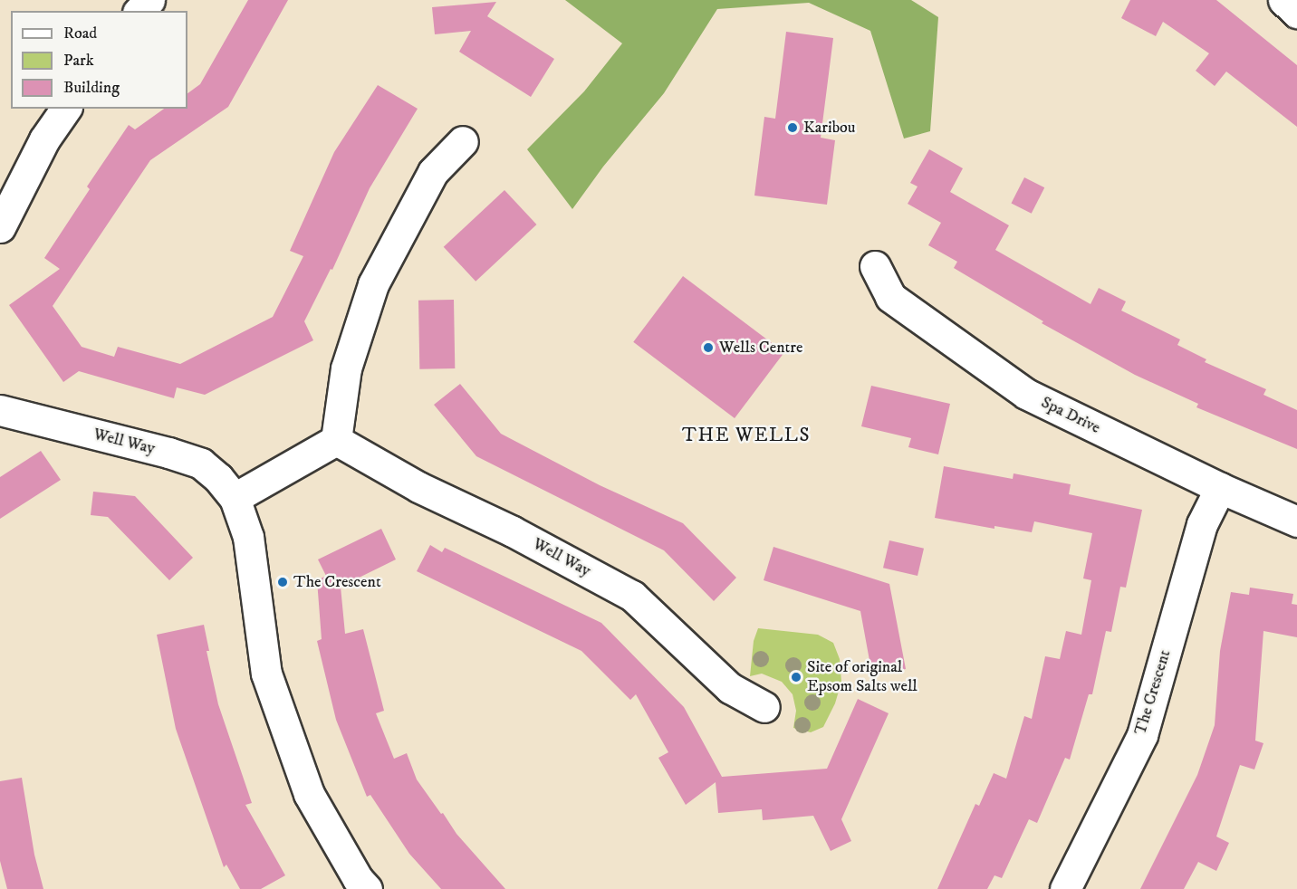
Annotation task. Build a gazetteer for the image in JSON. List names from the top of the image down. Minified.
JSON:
{"streets":{"street":["Spa Drive","Well Way","The Crescent"]},"crossings":[["Spa Drive","The Crescent"]],"districts":["THE WELLS"],"places":["Karibou","Wells Centre","The Crescent","Site of original Epsom Salts well"],"legend":["Road","Park","Building"]}
